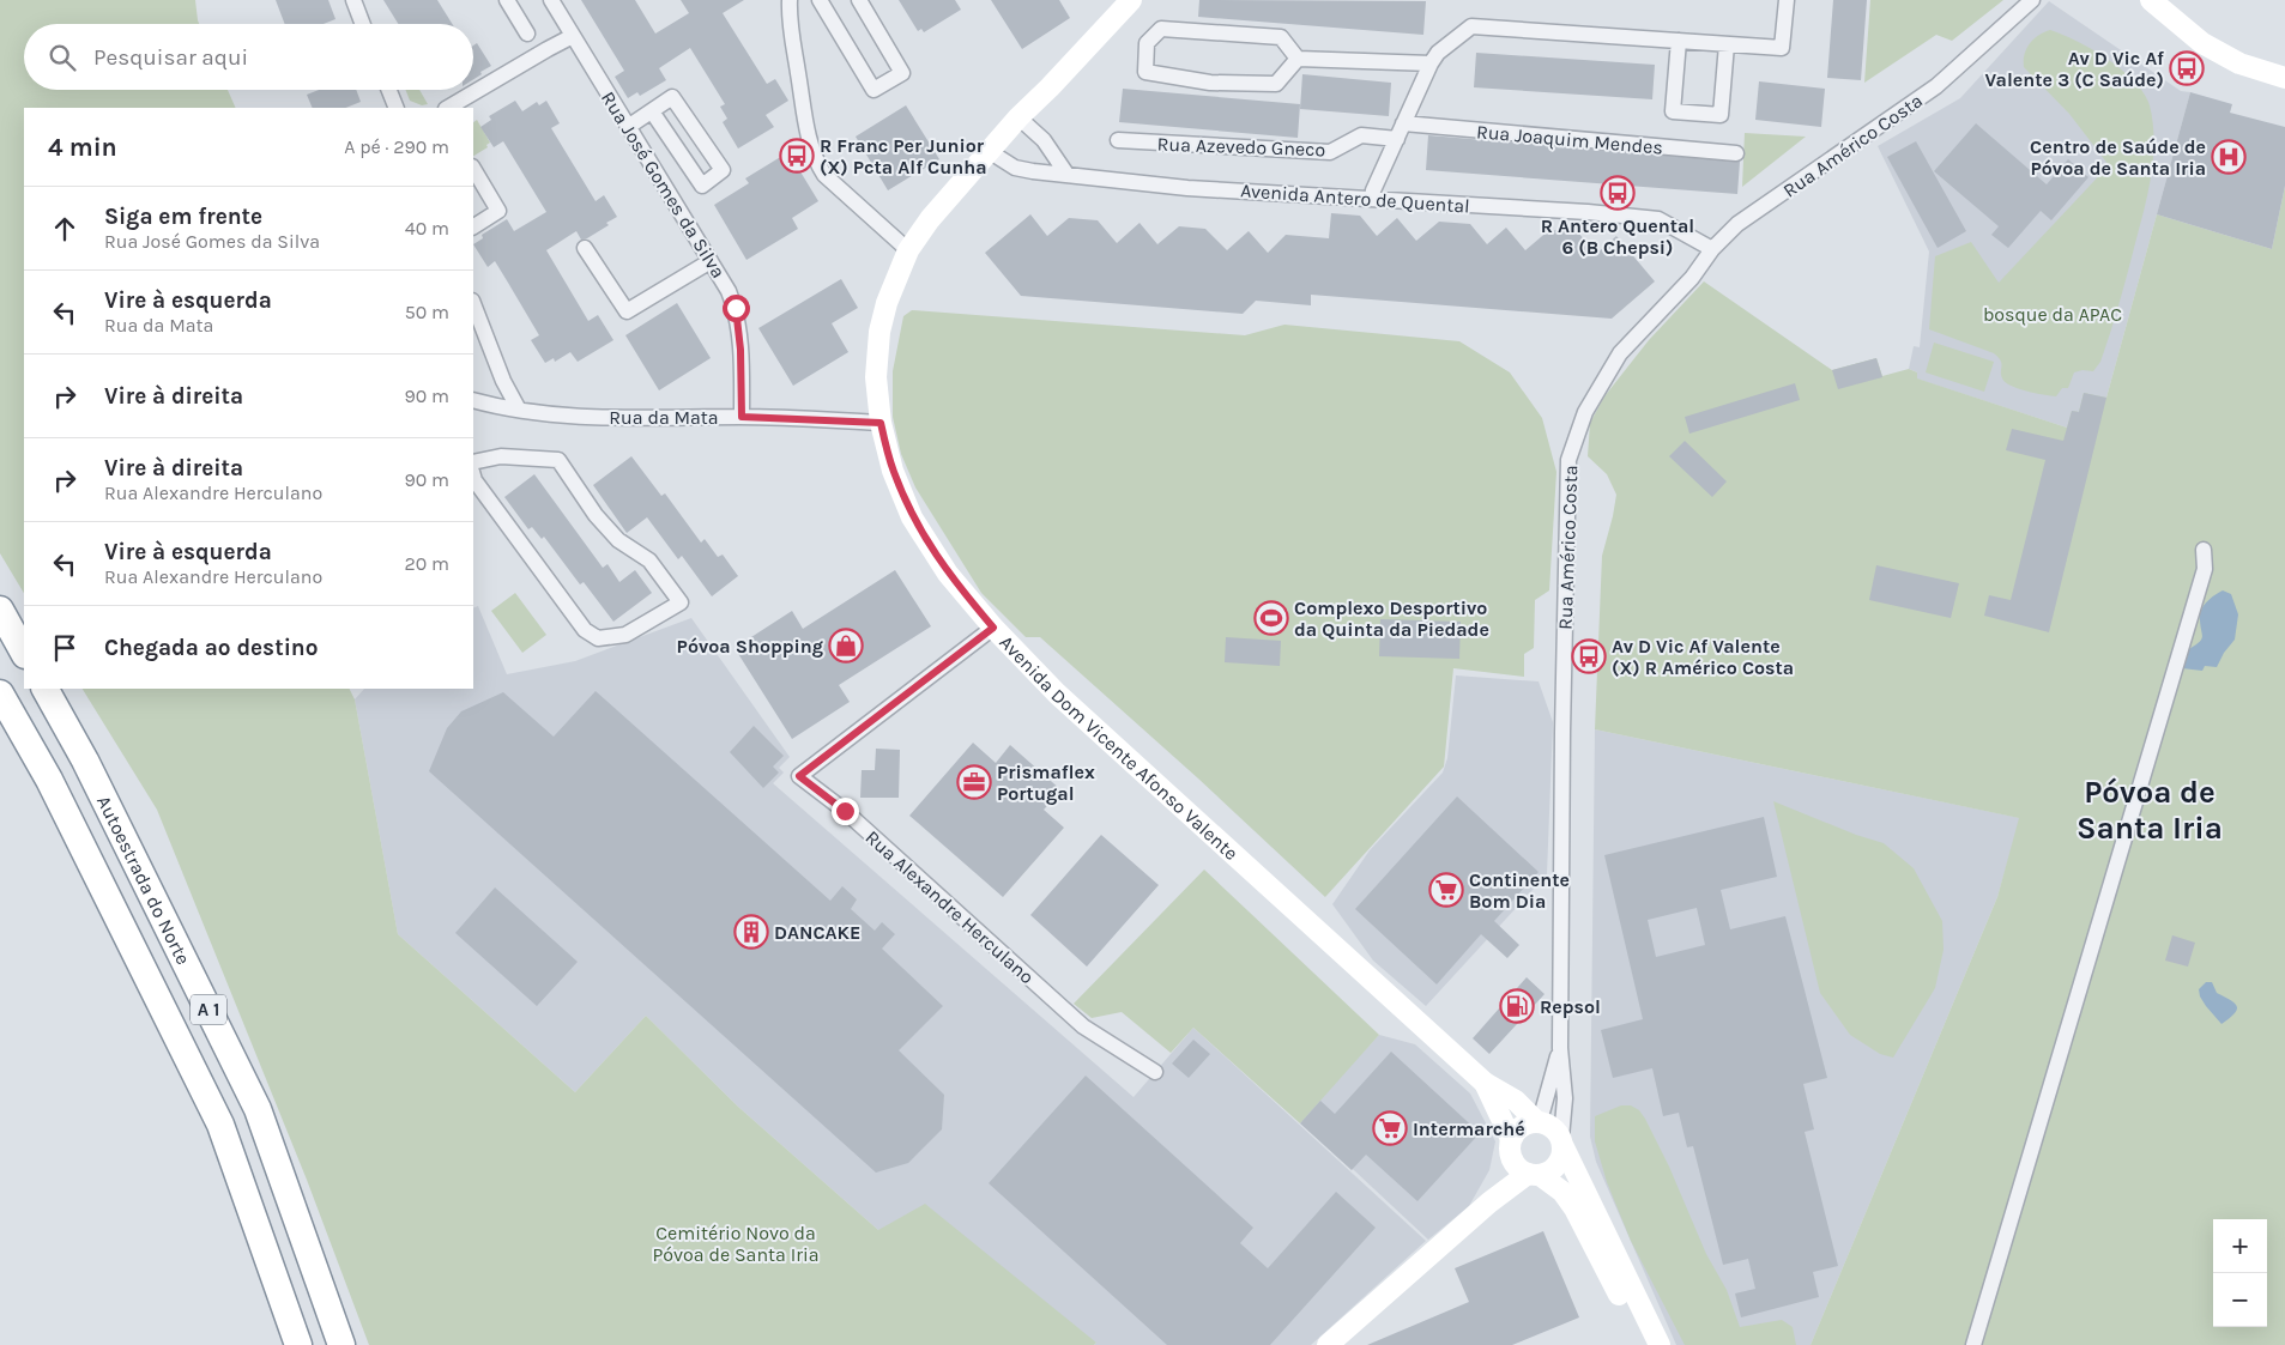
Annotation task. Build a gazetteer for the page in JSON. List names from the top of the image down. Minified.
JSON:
{"streets":{"highway":["Autoestrada do Norte","A 1"],"street":["Rua Joaquim Mendes","Rua Américo Costa","Rua Azevedo Gneco","Rua José Gomes da Silva","Avenida Antero de Quental","Rua da Mata","Avenida Dom Vicente Afonso Valente","Rua Alexandre Herculano"]},"crossings":[["Rua Américo Costa","Avenida Antero de Quental"],["Rua José Gomes da Silva","Rua da Mata"],["Avenida Antero de Quental","Avenida Dom Vicente Afonso Valente"],["Rua da Mata","Avenida Dom Vicente Afonso Valente"],["Avenida Dom Vicente Afonso Valente","Rua Alexandre Herculano"]],"districts":["Póvoa de Santa Iria"],"parks":["bosque da APAC","Cemitério Novo da Póvoa de Santa Iria"],"places":{"bus stop":["Av D Vic Af Valente 3 (C Saúde)","R Franc Per Junior (X) Pcta Alf Cunha","R Antero Quental 6 (B Chepsi)","Av D Vic Af Valente (X) R Américo Costa"],"hospital":["Centro de Saúde de Póvoa de Santa Iria"],"sports":["Complexo Desportivo da Quinta da Piedade"],"shop":["Póvoa Shopping"],"office":["Prismaflex Portugal"],"supermarket":["Continente Bom Dia","Intermarché"],"building":["DANCAKE"],"fuel station":["Repsol"]},"page":{"search":"Pesquisar aqui","heading":["4 min","A pé · 290 m"],"list":[["Siga em frente","Rua José Gomes da Silva","40 m"],["Vire à esquerda","Rua da Mata","50 m"],["Vire à direita","90 m"],["Vire à direita","Rua Alexandre Herculano","90 m"],["Vire à esquerda","Rua Alexandre Herculano","20 m"],"Chegada ao destino"],"map_buttons":["+","−"]}}
